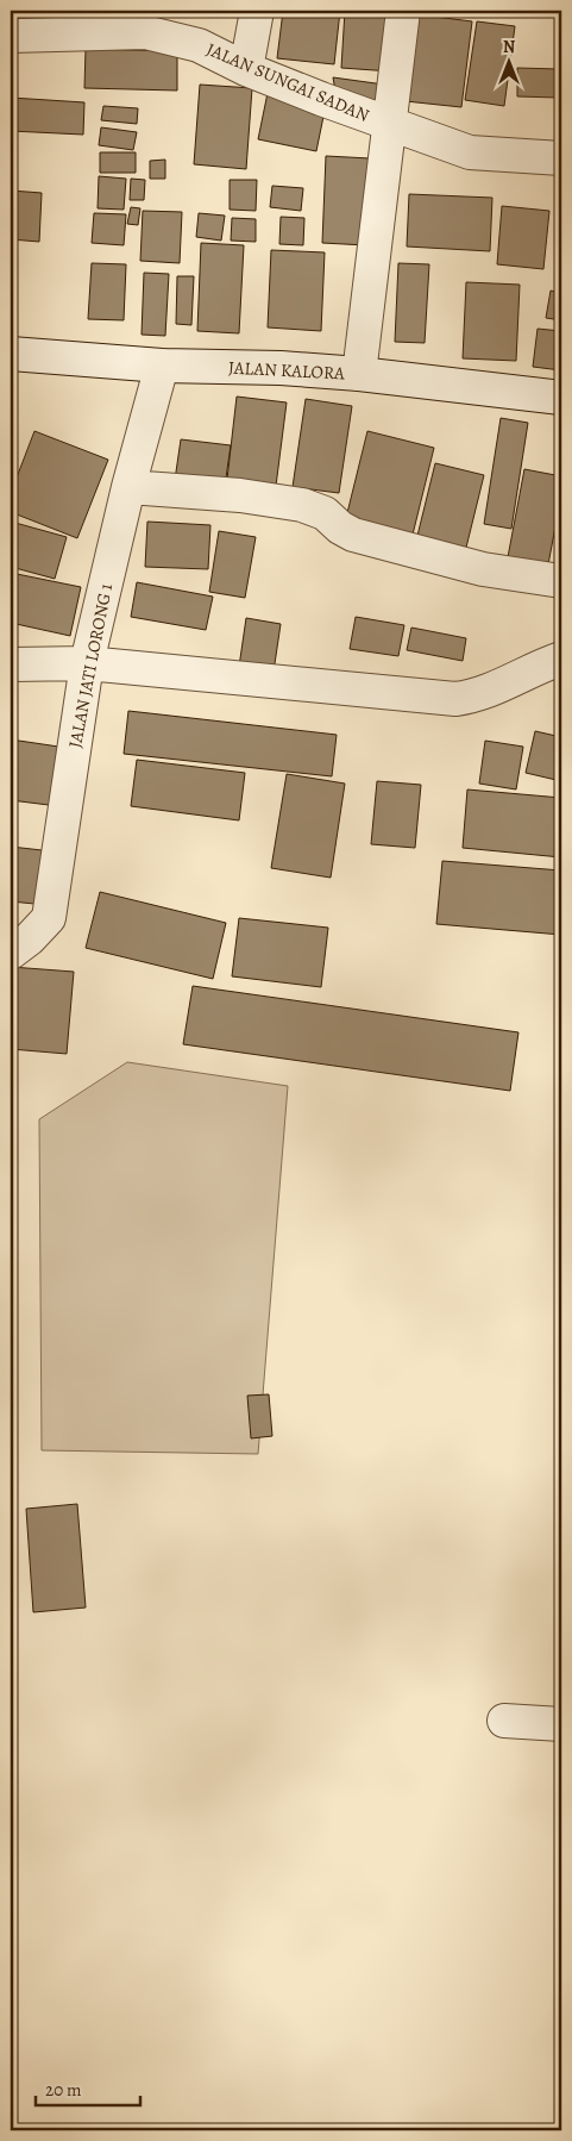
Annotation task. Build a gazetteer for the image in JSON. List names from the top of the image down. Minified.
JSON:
{"streets":{"street":["JALAN SUNGAI SADAN","JALAN KALORA","JALAN JATI LORONG 1"]},"crossings":[["JALAN KALORA","JALAN JATI LORONG 1"]],"scale_bar":"20 m","north":"top"}
